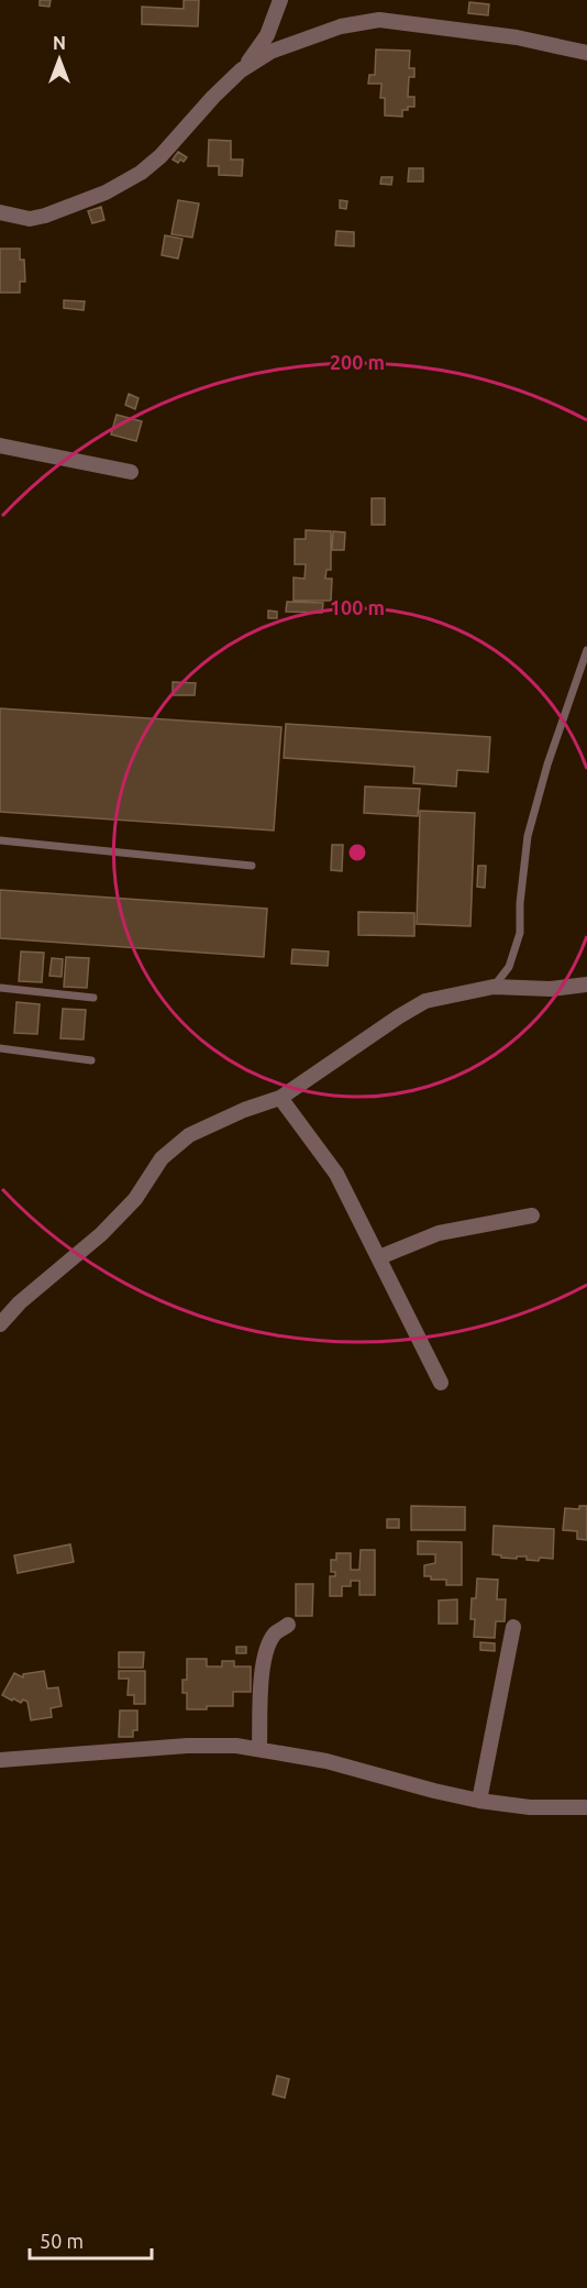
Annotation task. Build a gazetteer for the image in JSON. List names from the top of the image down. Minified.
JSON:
{"scale_bar":"50 m","north":"top","rings":["200 m","100 m"]}
